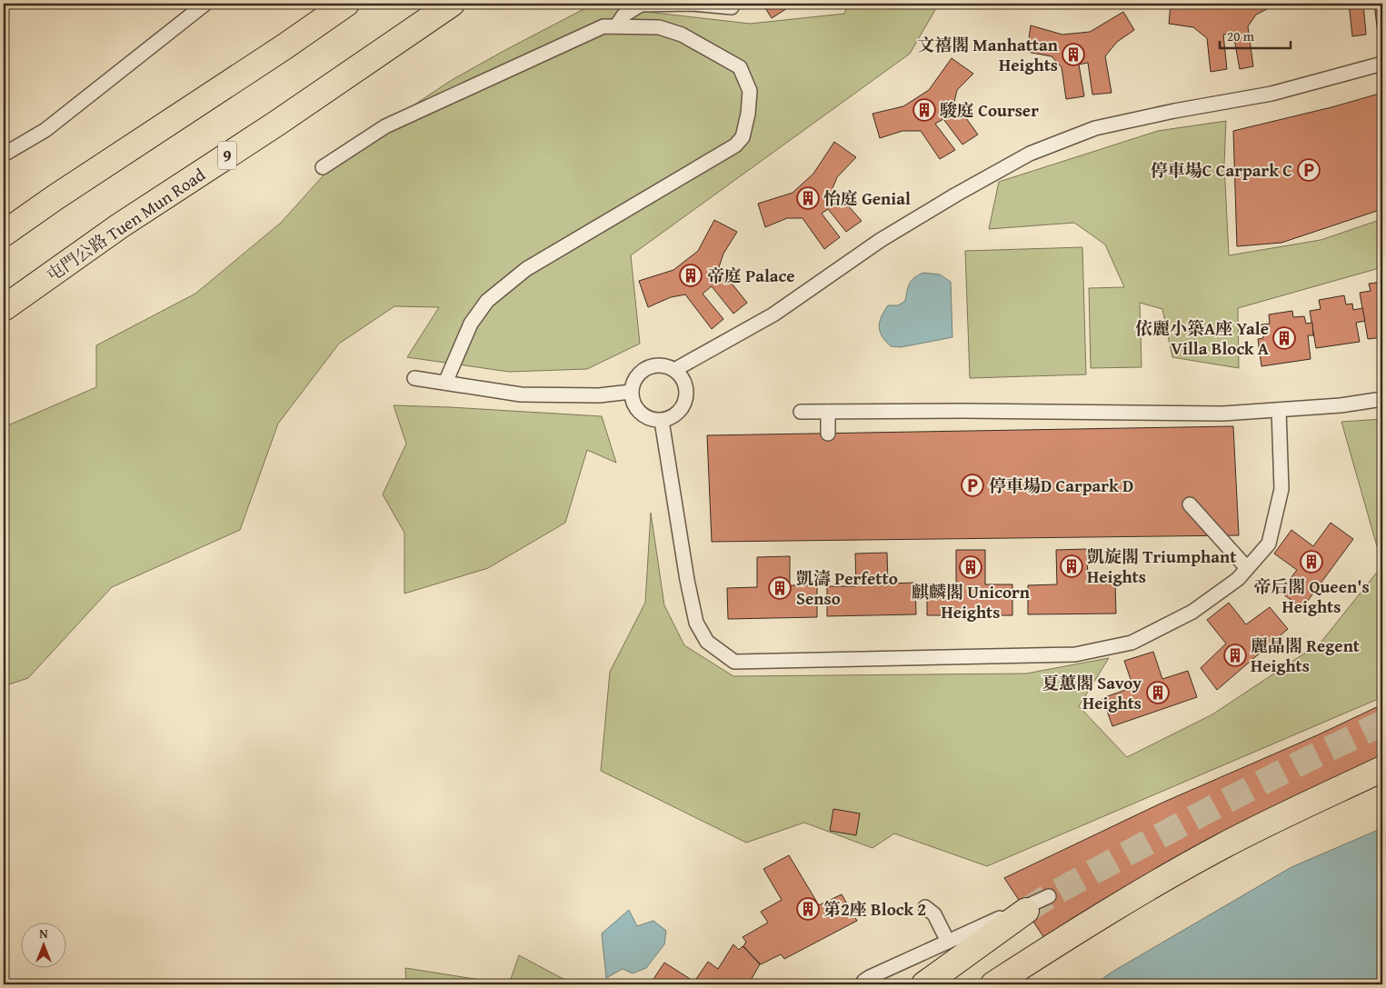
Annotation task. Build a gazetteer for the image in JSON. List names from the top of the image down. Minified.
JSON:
{"streets":{"main road":["9","屯門公路 Tuen Mun Road"]},"places":{"building":["文禧閣 Manhattan Heights","駿庭 Courser","怡庭 Genial","帝庭 Palace","依麗小築A座 Yale Villa Block A","帝后閣 Queen's Heights","凱旋閣 Triumphant Heights","麒麟閣 Unicorn Heights","凱濤 Perfetto Senso","麗晶閣 Regent Heights","夏蕙閣 Savoy Heights","第2座 Block 2"],"parking":["停車場C Carpark C","停車場D Carpark D"]},"scale_bar":"20 m","north":"top"}
